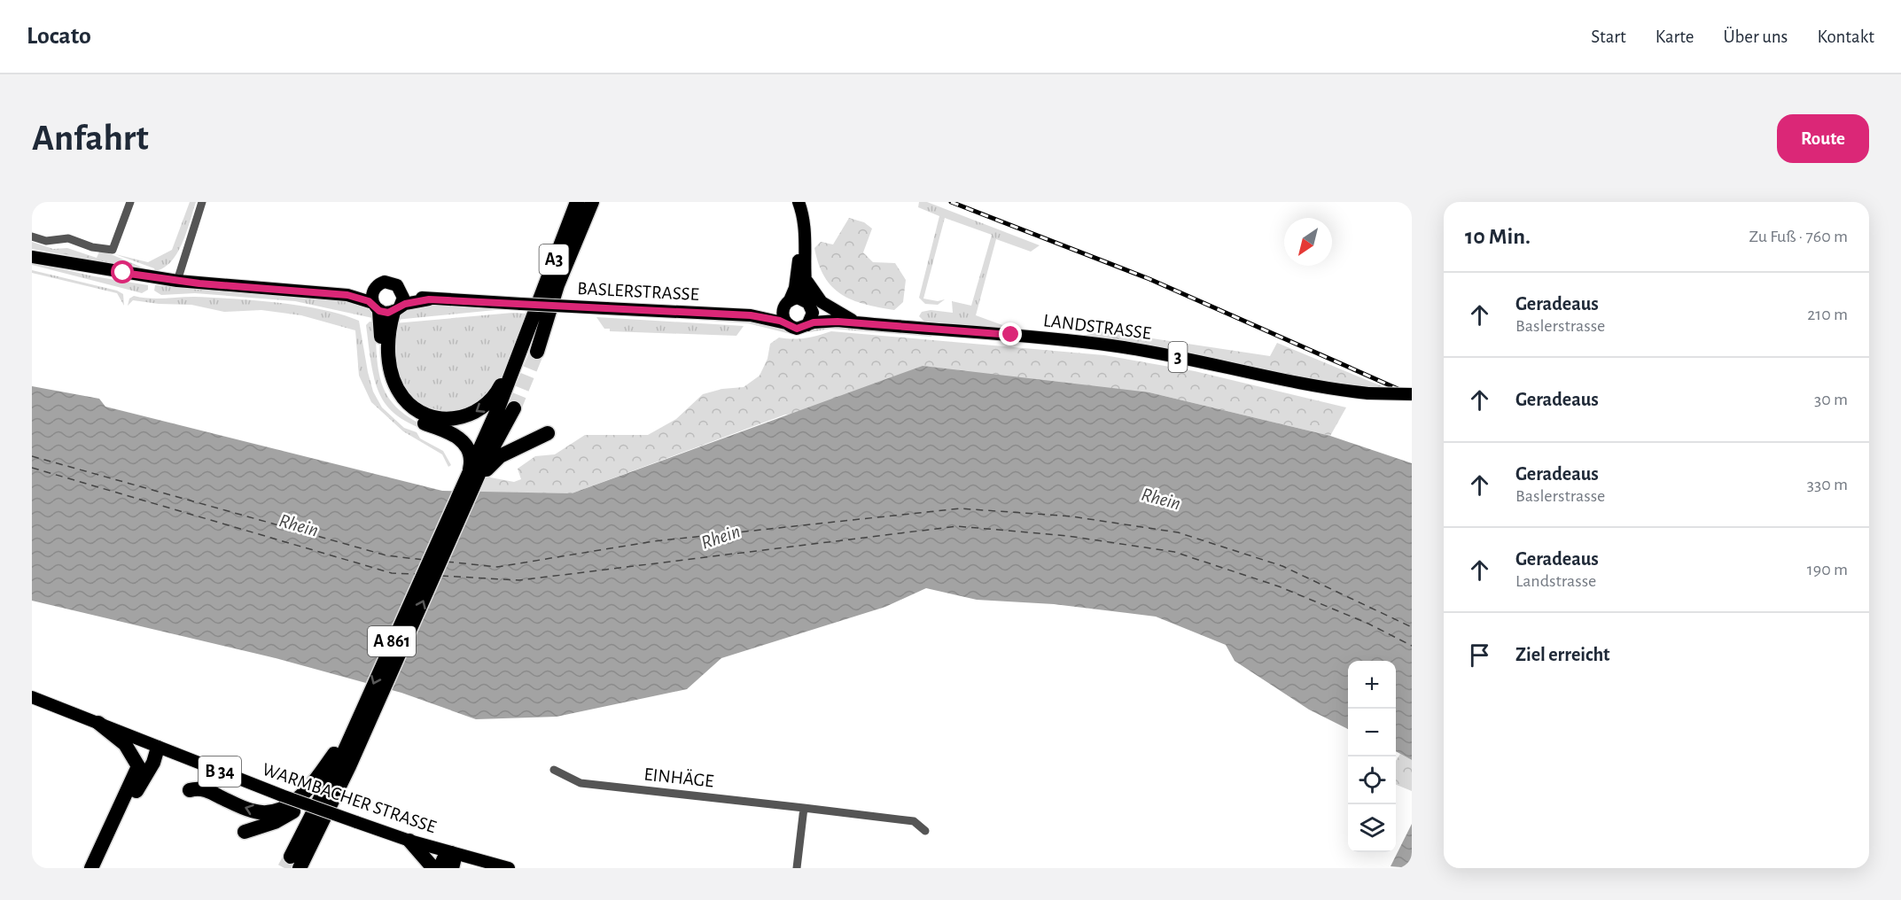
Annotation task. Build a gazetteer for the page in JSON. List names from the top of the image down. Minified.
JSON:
{"streets":{"highway":["A3","A 861"],"main road":["BASLERSTRASSE","LANDSTRASSE","3","B 34","WARMBACHER STRASSE"],"street":["EINHÄGE"]},"crossings":[["A3","A 861"],["BASLERSTRASSE","LANDSTRASSE"]],"water":["Rhein"],"north":"bottom left","page":{"header":"Locato","nav":["Start","Karte","Über uns","Kontakt"],"buttons":"Route","title":"Anfahrt","heading":["10 Min.","Zu Fuß · 760 m"],"list":[["Geradeaus","Baslerstrasse","210 m"],["Geradeaus","30 m"],["Geradeaus","Baslerstrasse","330 m"],["Geradeaus","Landstrasse","190 m"],"Ziel erreicht"],"map_buttons":["+","−"]}}
